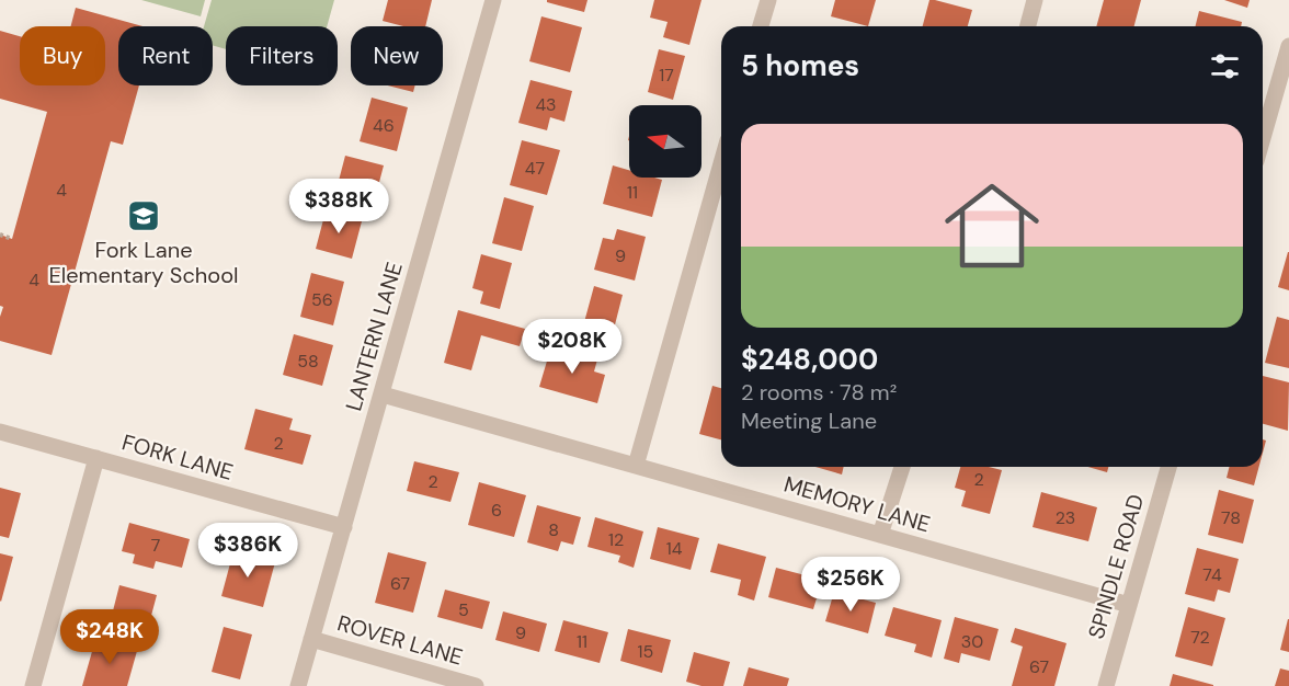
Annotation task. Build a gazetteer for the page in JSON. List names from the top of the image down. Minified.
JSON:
{"streets":{"street":["LANTERN LANE","FORK LANE","MEMORY LANE","SPINDLE ROAD","ROVER LANE"]},"crossings":[["LANTERN LANE","FORK LANE"],["LANTERN LANE","MEMORY LANE"],["LANTERN LANE","ROVER LANE"],["MEMORY LANE","SPINDLE ROAD"]],"places":{"school or university":["Fork Lane Elementary School"]},"house_numbers":["17","43","46","47","4","11","9","4","56","58","2","2","2","6","23","78","8","12","7","14","74","67","5","9","72","11","30","15","67"],"north":"left","page":{"chip":["Buy","Rent","Filters","New"],"heading":"5 homes","list":[{"name":"$248,000","note":"2 rooms · 78 m² · Meeting Lane"}],"price":["$388K","$208K","$386K","$256K","$248K"]}}
